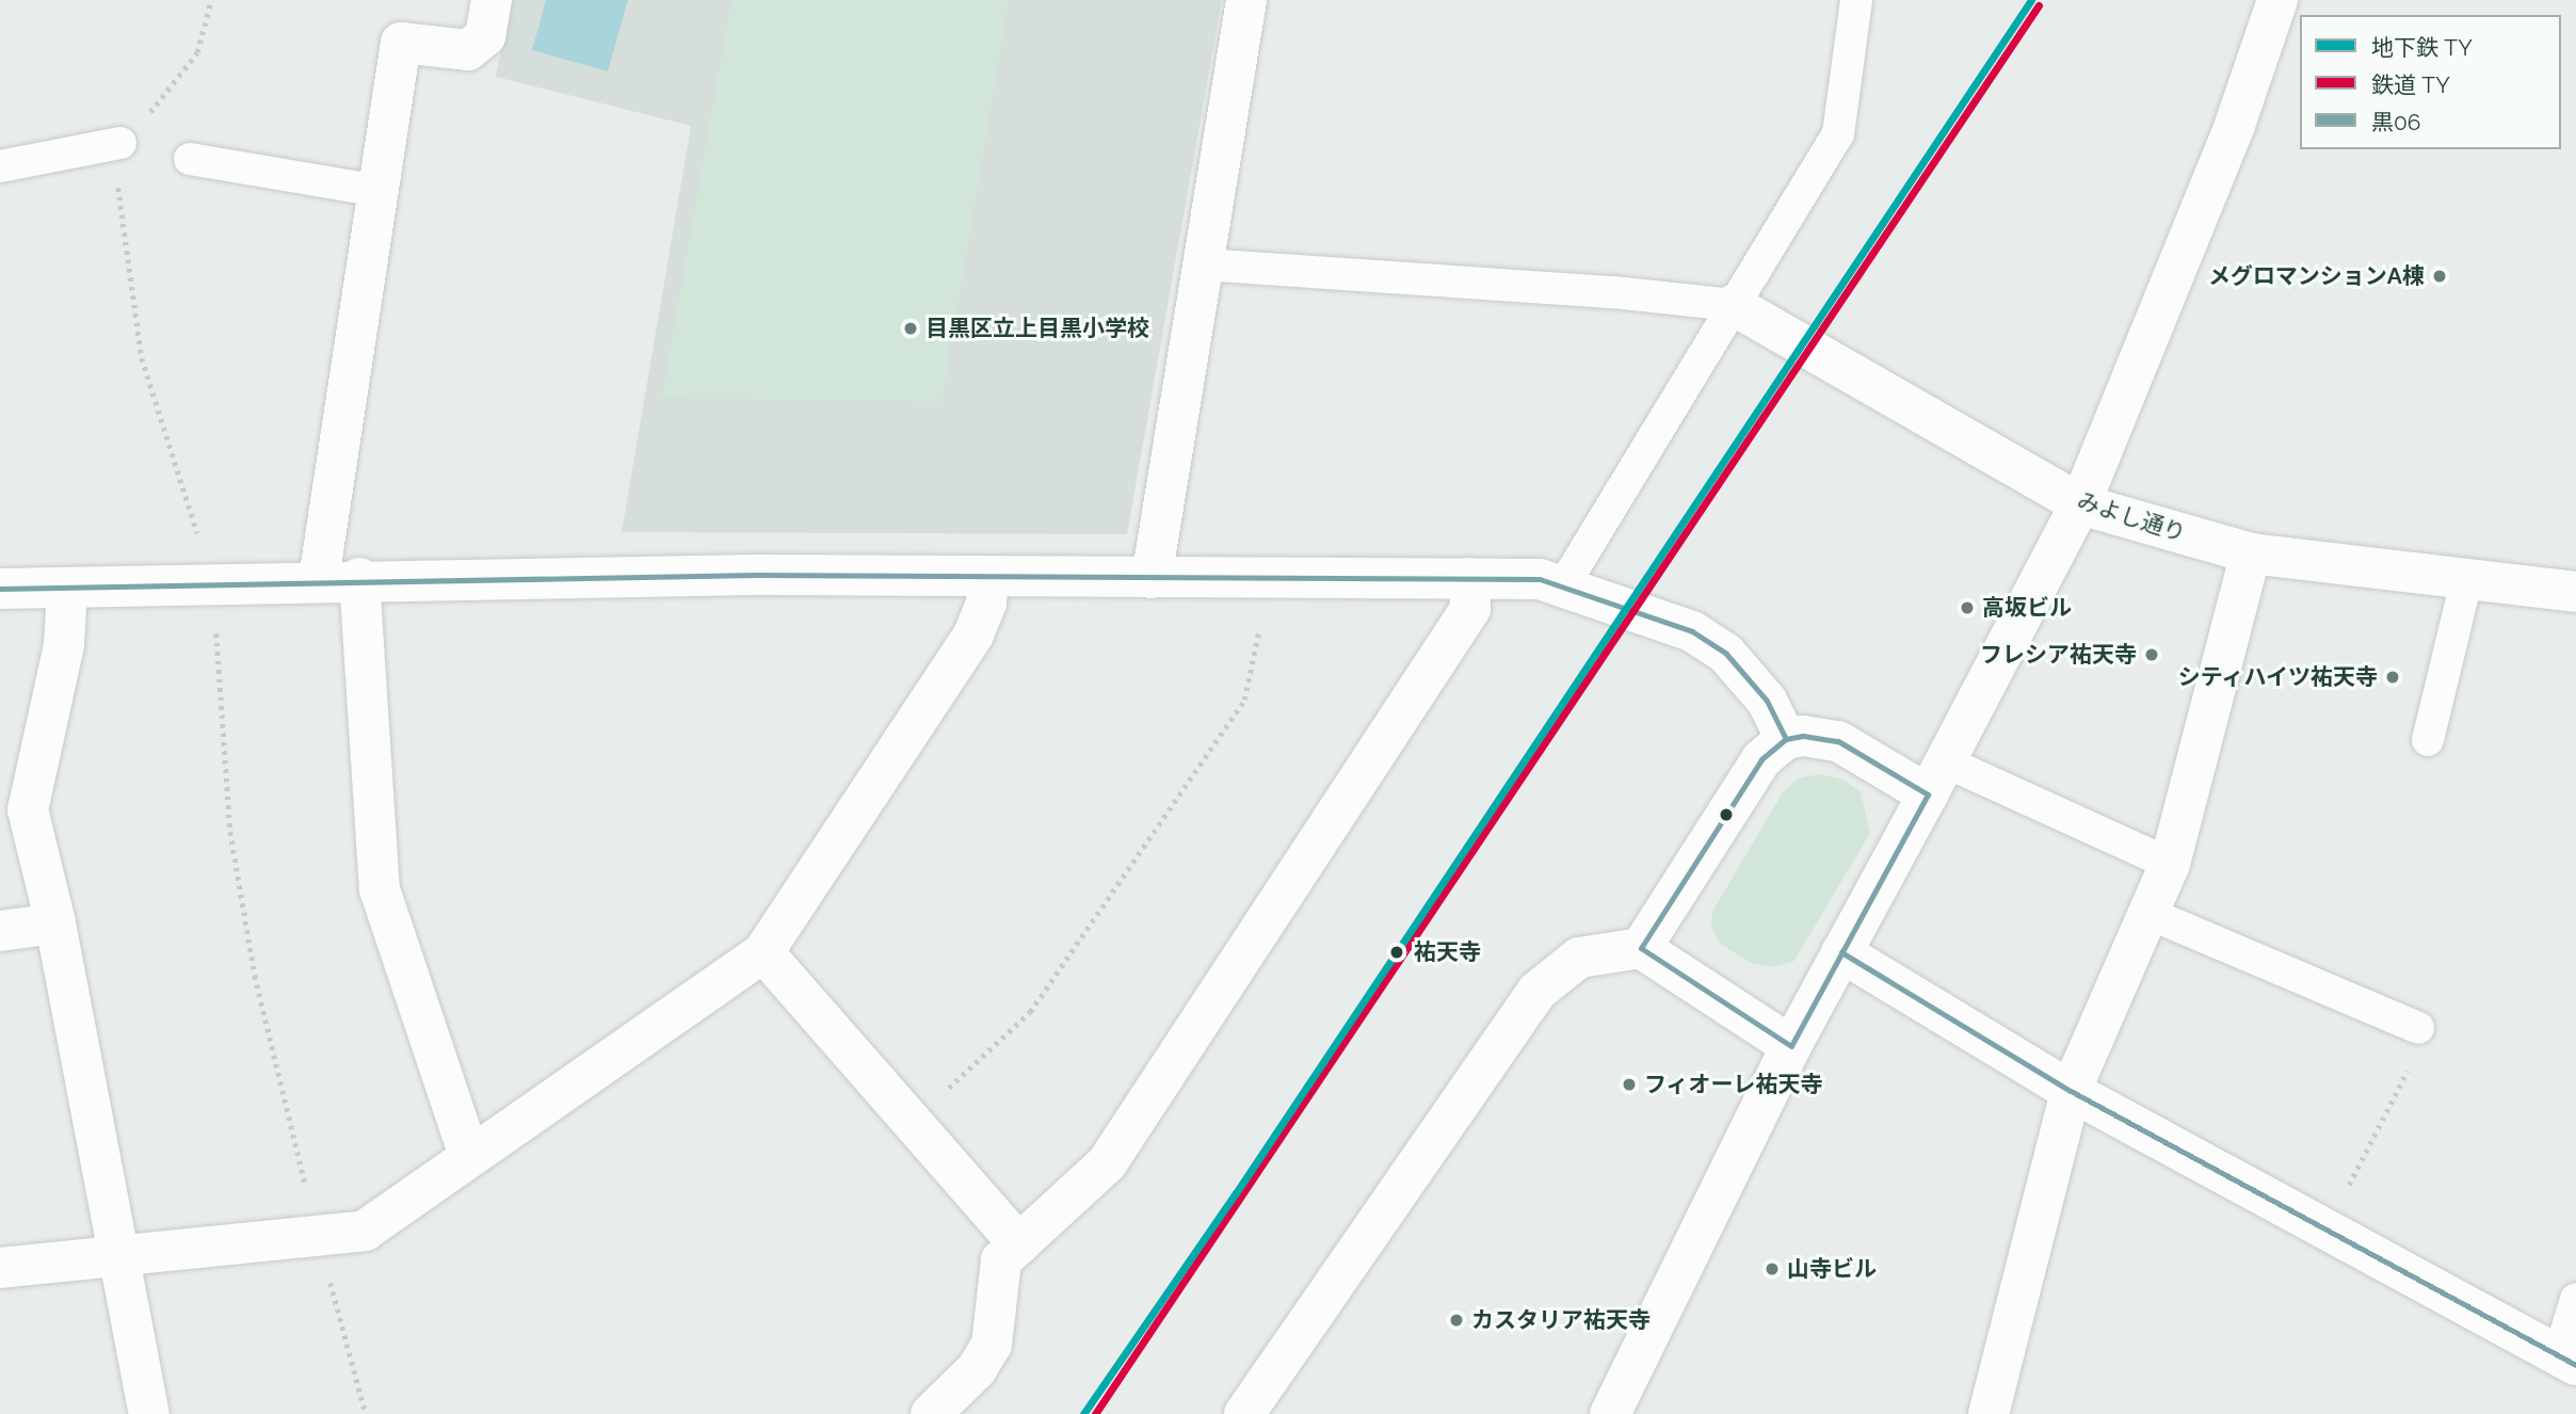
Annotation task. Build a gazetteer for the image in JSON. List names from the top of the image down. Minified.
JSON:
{"streets":{"street":["みよし通り"]},"places":["メグロマンションA棟","目黒区立上目黒小学校","高坂ビル","フレシア祐天寺","シティハイツ祐天寺","祐天寺","フィオーレ祐天寺","山寺ビル","カスタリア祐天寺"],"lines":["metro line TY","rail line TY","transit line 黒06"],"legend":["地下鉄 TY","鉄道 TY","黒06"]}
